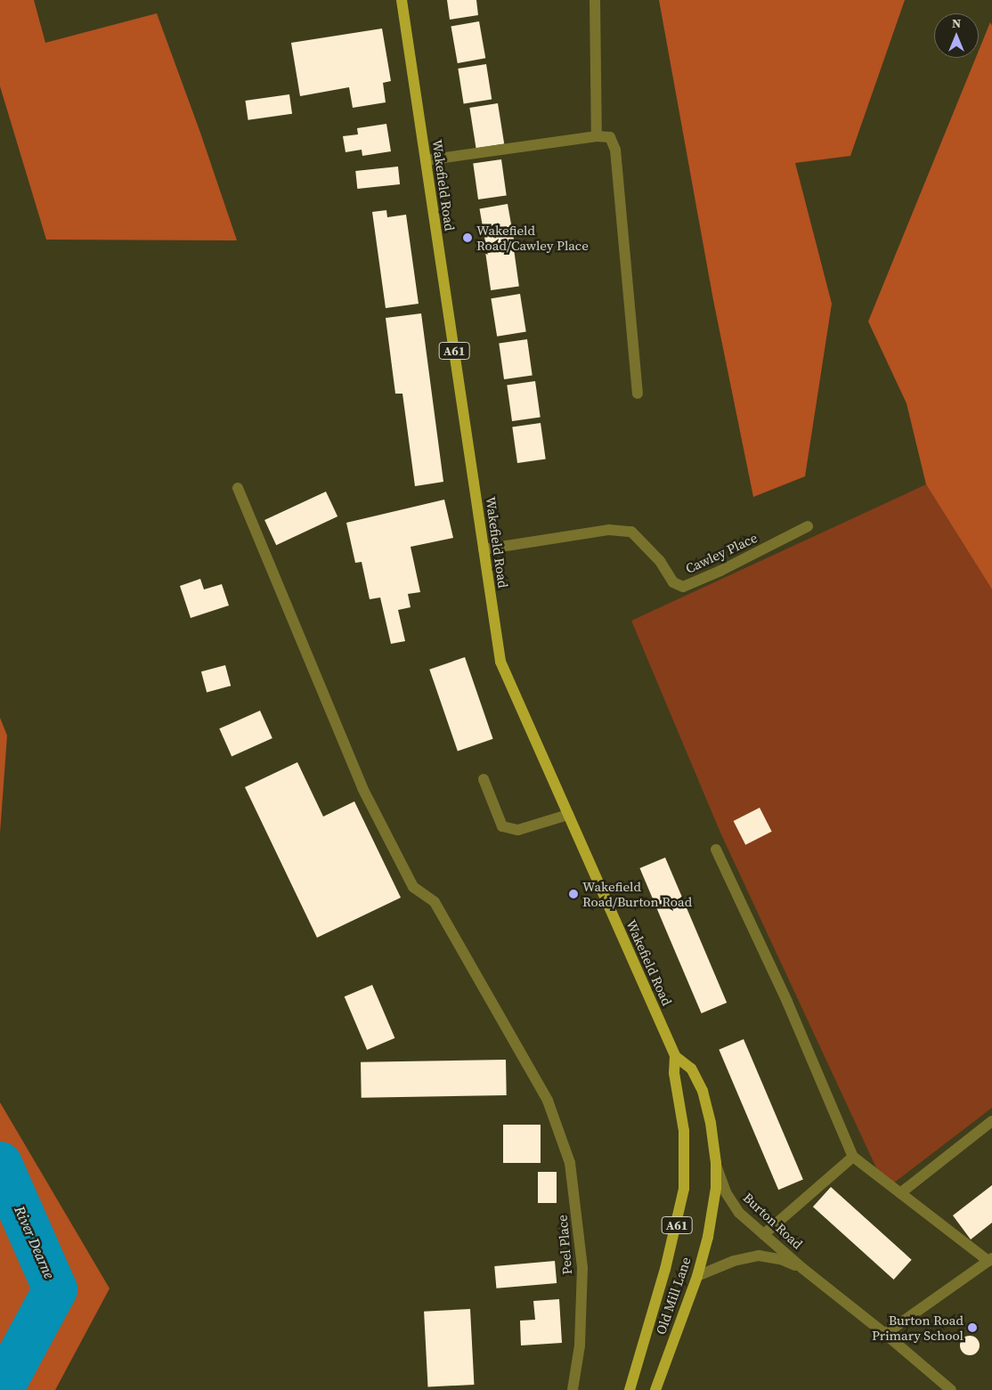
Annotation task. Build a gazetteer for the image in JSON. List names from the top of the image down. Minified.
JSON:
{"streets":{"main road":["Wakefield Road","A61","Old Mill Lane"],"street":["Cawley Place","Burton Road","Peel Place"]},"crossings":[["Wakefield Road","Cawley Place"],["Wakefield Road","Old Mill Lane"],["Burton Road","Old Mill Lane"]],"water":["River Dearne"],"places":["Wakefield Road/Cawley Place","Wakefield Road/Burton Road","Burton Road Primary School"],"north":"top"}
